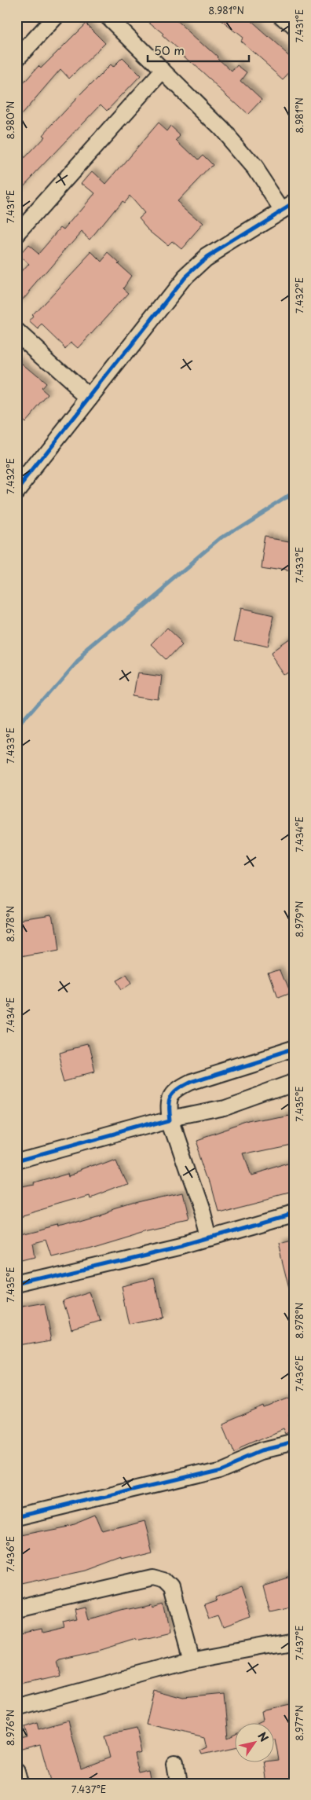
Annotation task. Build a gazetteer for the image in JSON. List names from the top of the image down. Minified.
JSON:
{"scale_bar":"50 m","north":"top right","coordinates":["8.981°N","7.431°E","8.980°N","7.432°E","7.433°E","7.434°E","8.979°N","8.978°N","7.435°E","7.436°E","7.437°E","8.977°N","8.976°N"]}
